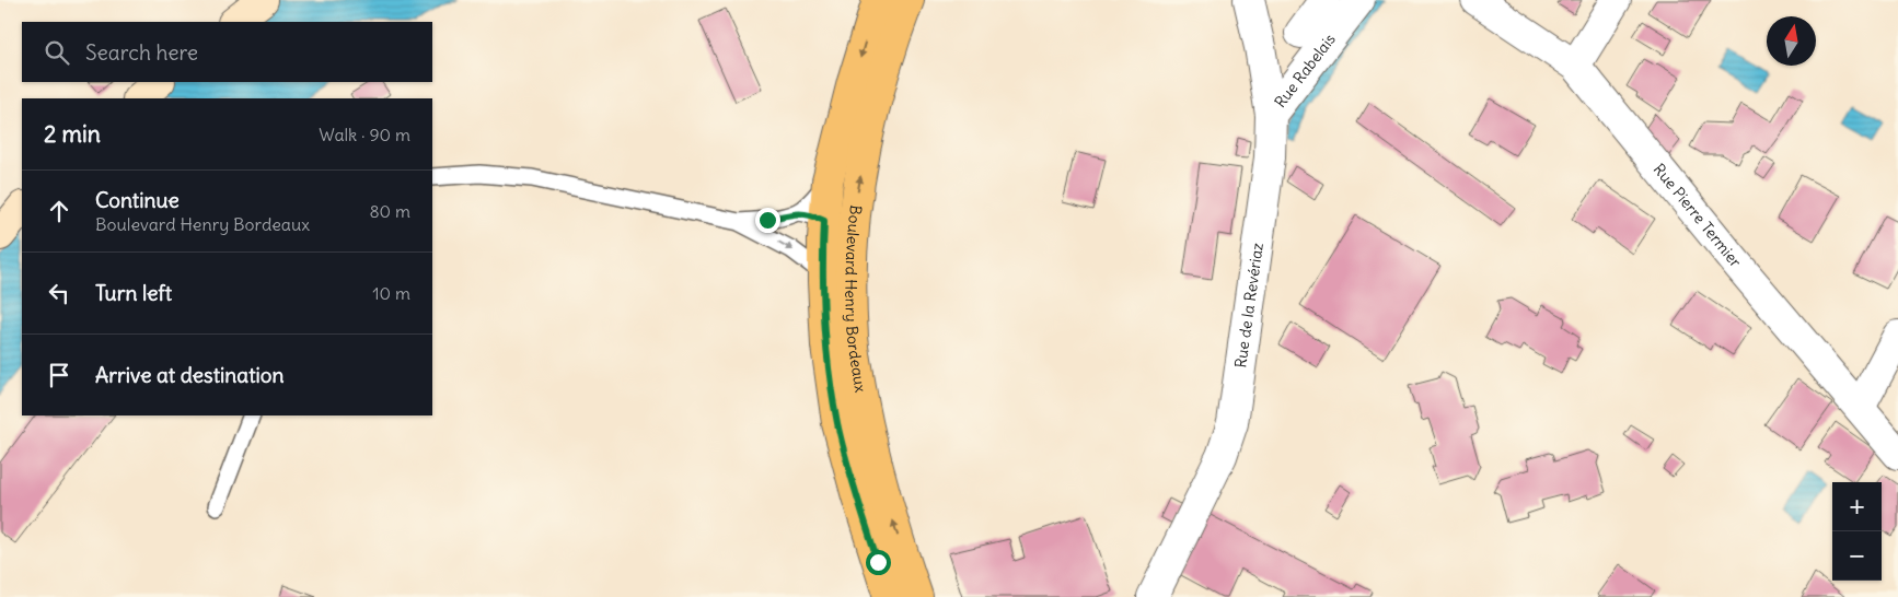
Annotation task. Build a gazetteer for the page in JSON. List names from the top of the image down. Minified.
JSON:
{"streets":{"main road":["Boulevard Henry Bordeaux"],"street":["Rue Rabelais","Rue Pierre Termier","Rue de la Revériaz"]},"crossings":[["Rue Rabelais","Rue de la Revériaz"]],"north":"top","page":{"search":"Search here","heading":["2 min","Walk · 90 m"],"list":[["Continue","Boulevard Henry Bordeaux","80 m"],["Turn left","10 m"],"Arrive at destination"],"map_buttons":["+","−"]}}
